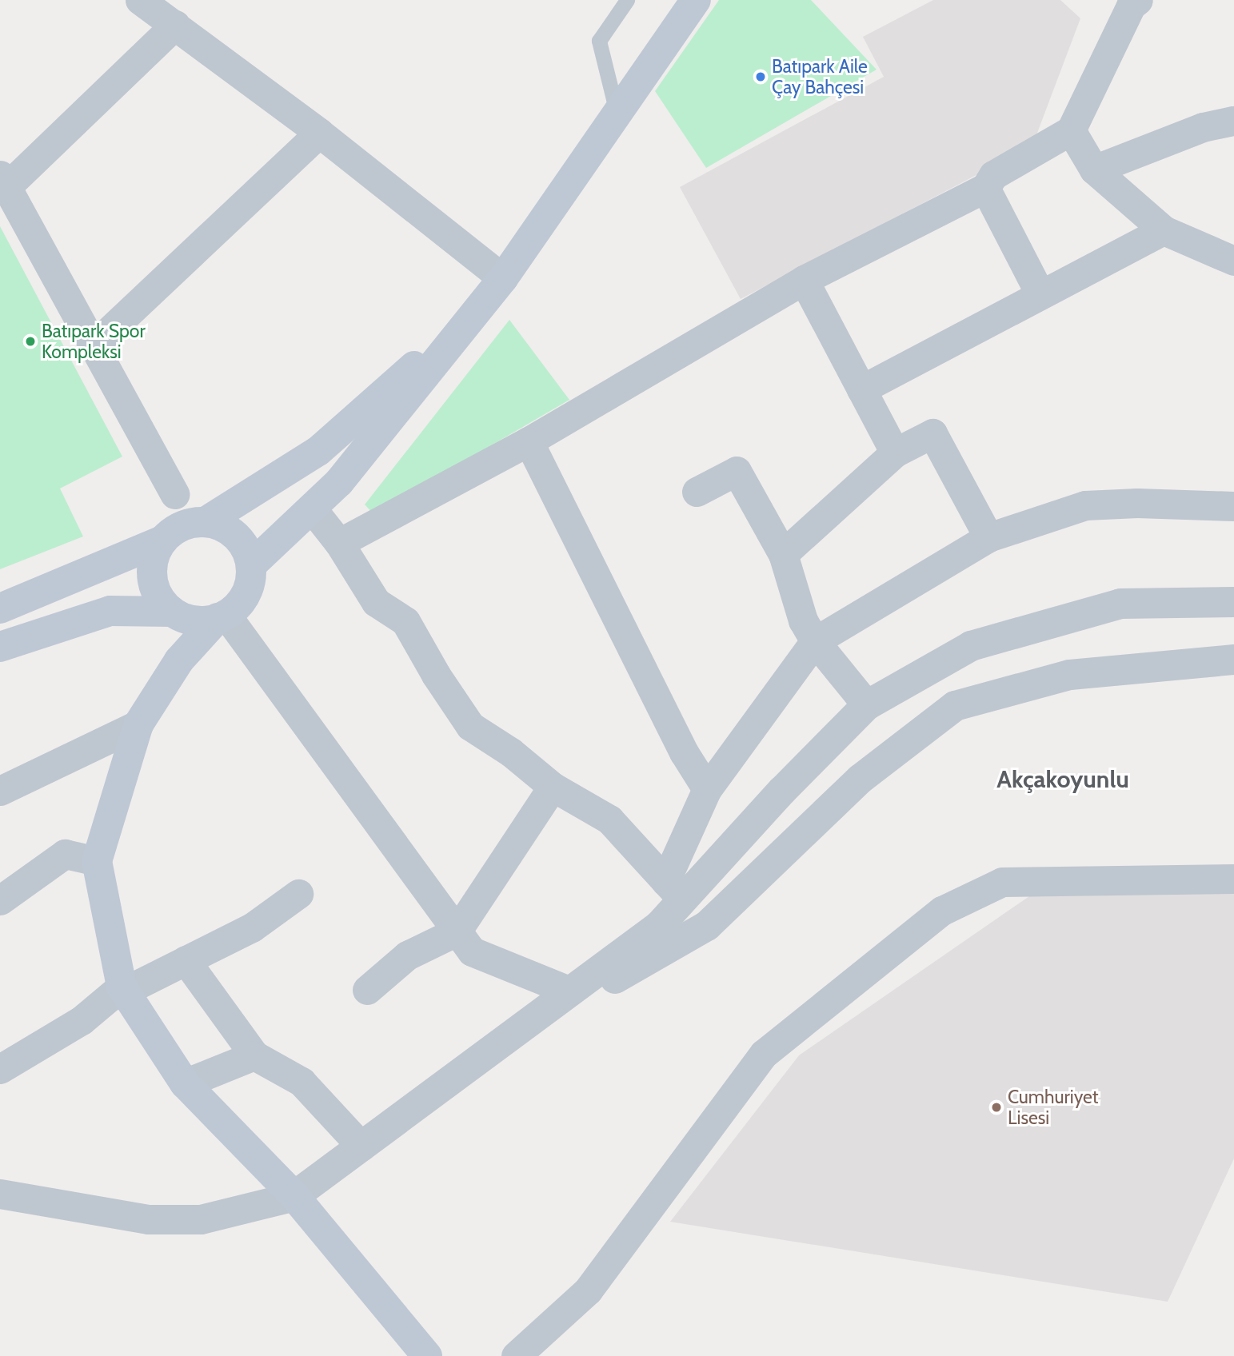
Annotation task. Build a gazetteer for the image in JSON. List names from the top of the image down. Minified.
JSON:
{"districts":["Akçakoyunlu"],"places":["Batıpark Aile Çay Bahçesi","Batıpark Spor Kompleksi","Cumhuriyet Lisesi"]}
